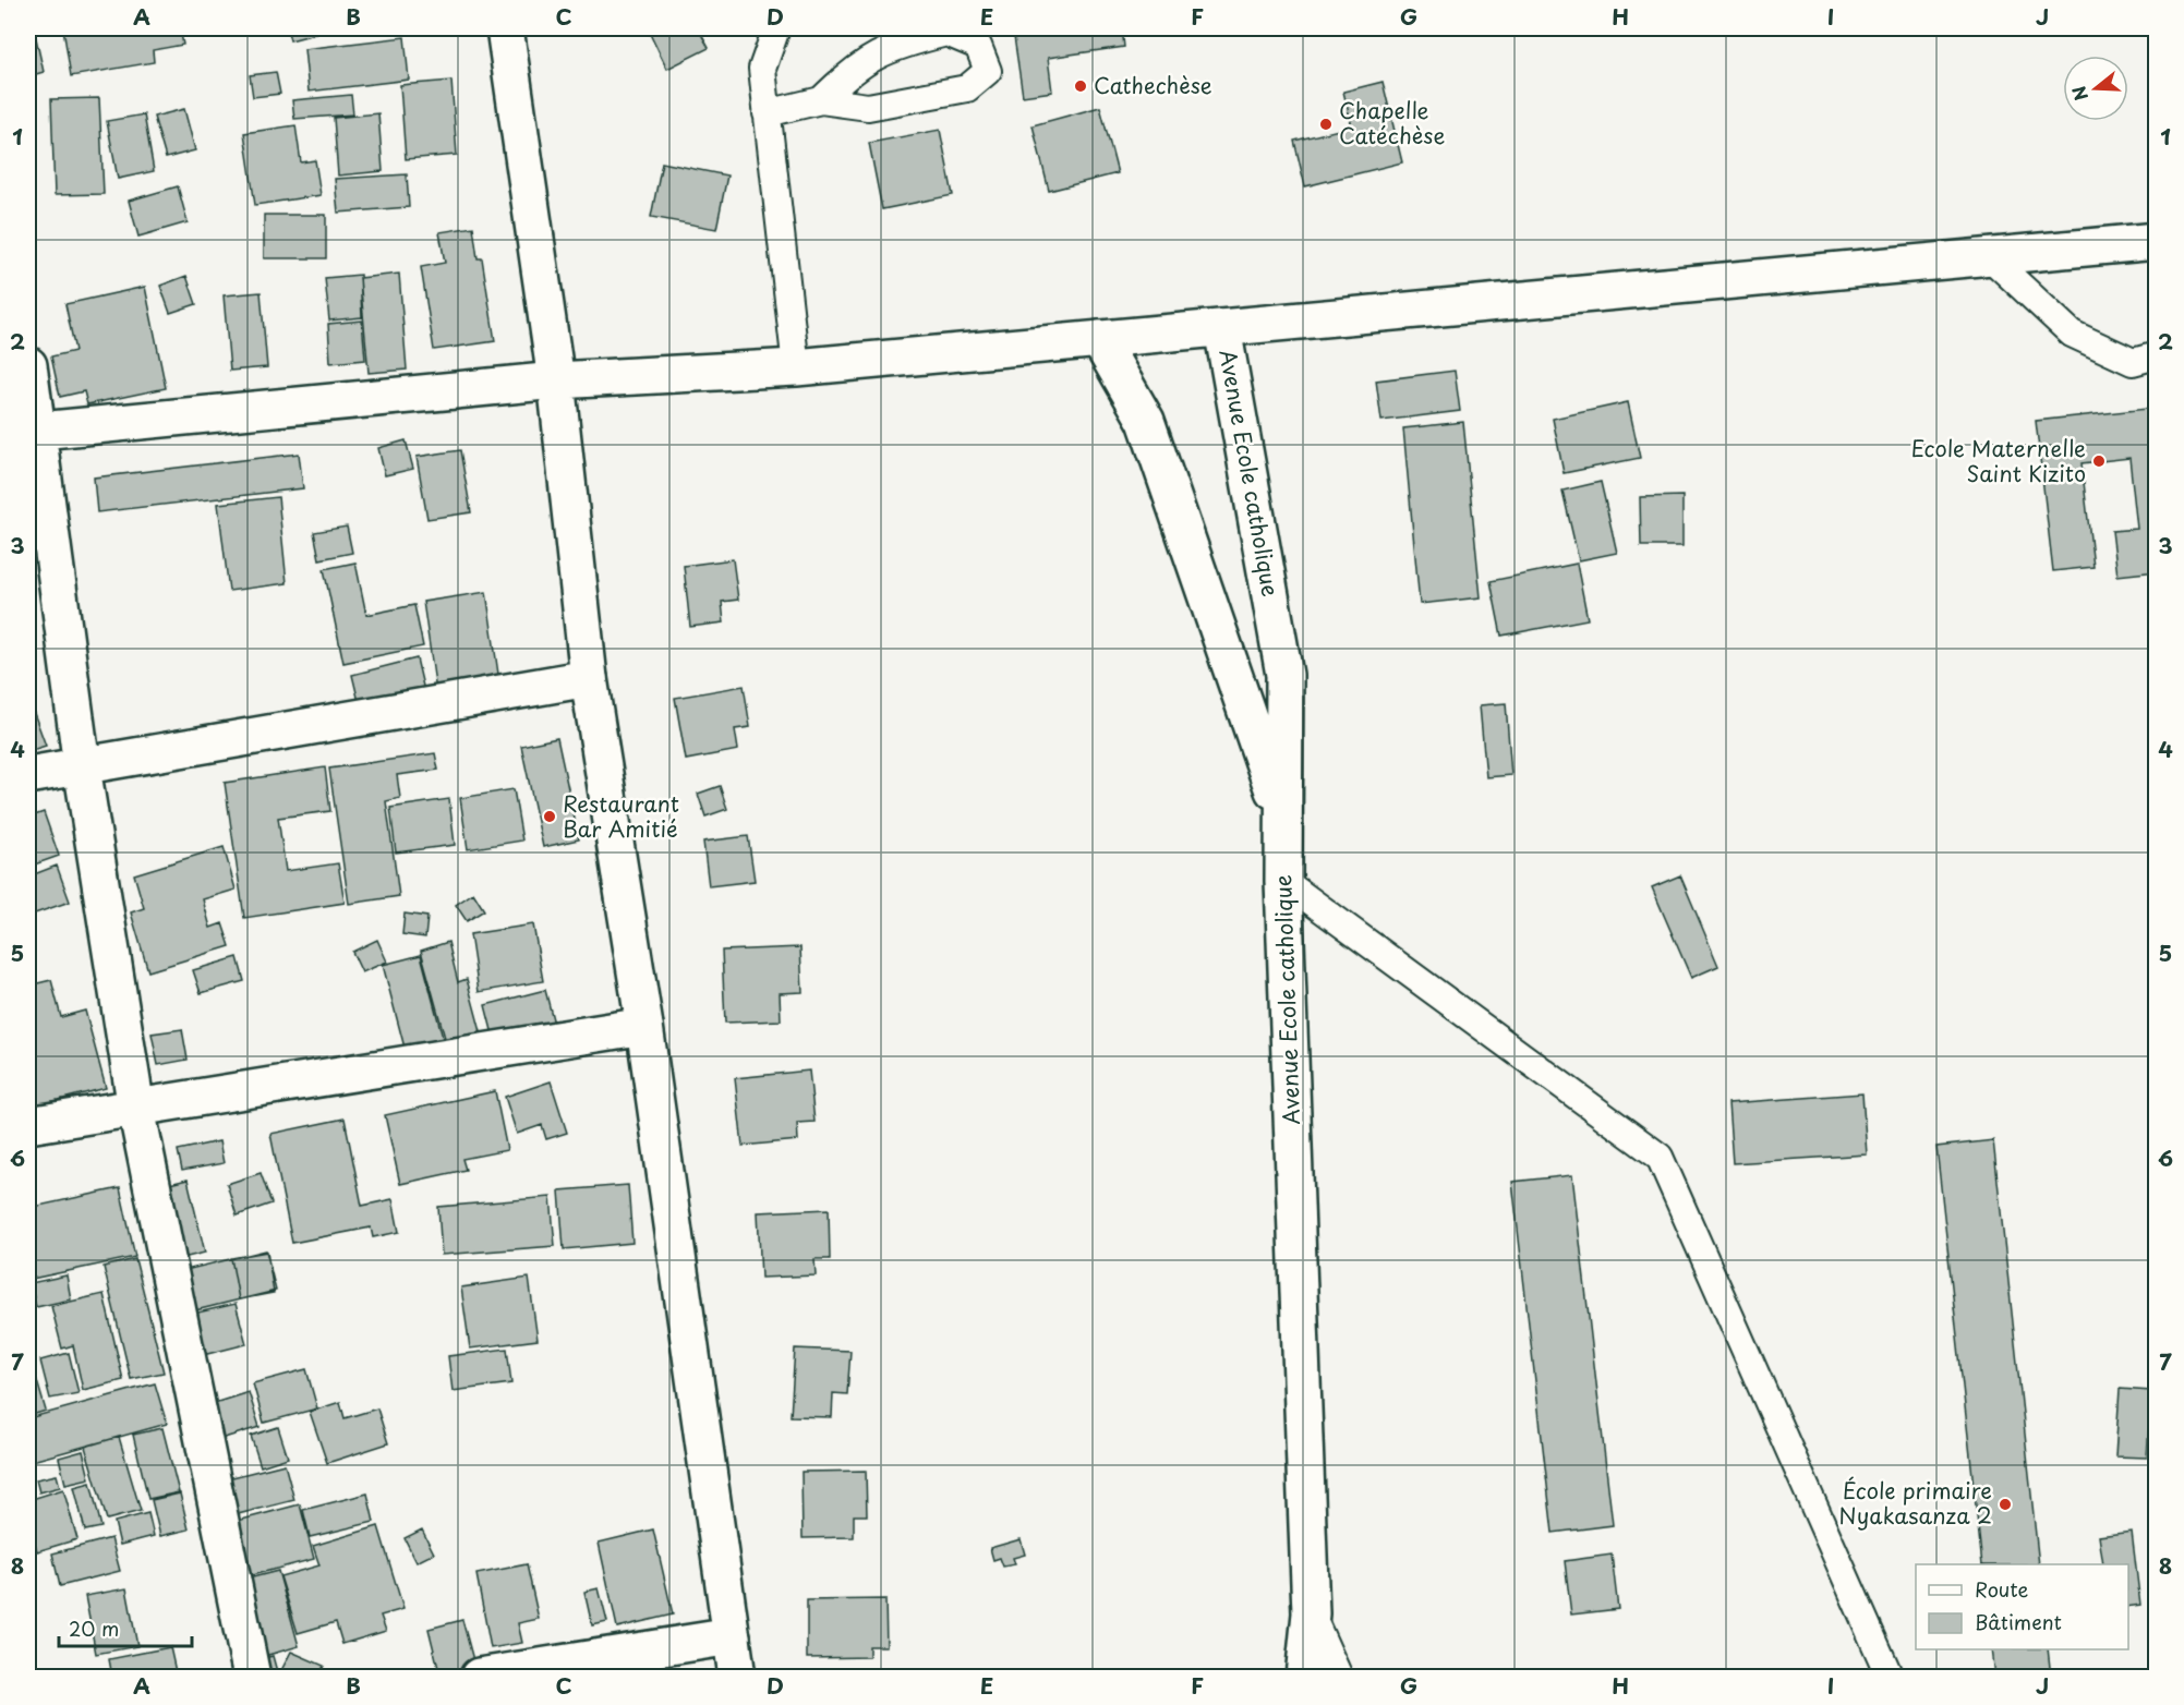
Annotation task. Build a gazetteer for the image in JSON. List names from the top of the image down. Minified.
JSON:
{"streets":{"street":["Avenue Ecole catholique"]},"places":["Cathechèse","Chapelle Catéchèse","Ecole Maternelle Saint Kizito","Restaurant Bar Amitié","École primaire Nyakasanza 2"],"legend":["Route","Bâtiment"],"scale_bar":"20 m","north":"left","grid":{"columns":["A","B","C","D","E","F","G","H","I","J"],"rows":["1","2","3","4","5","6","7","8"]}}
